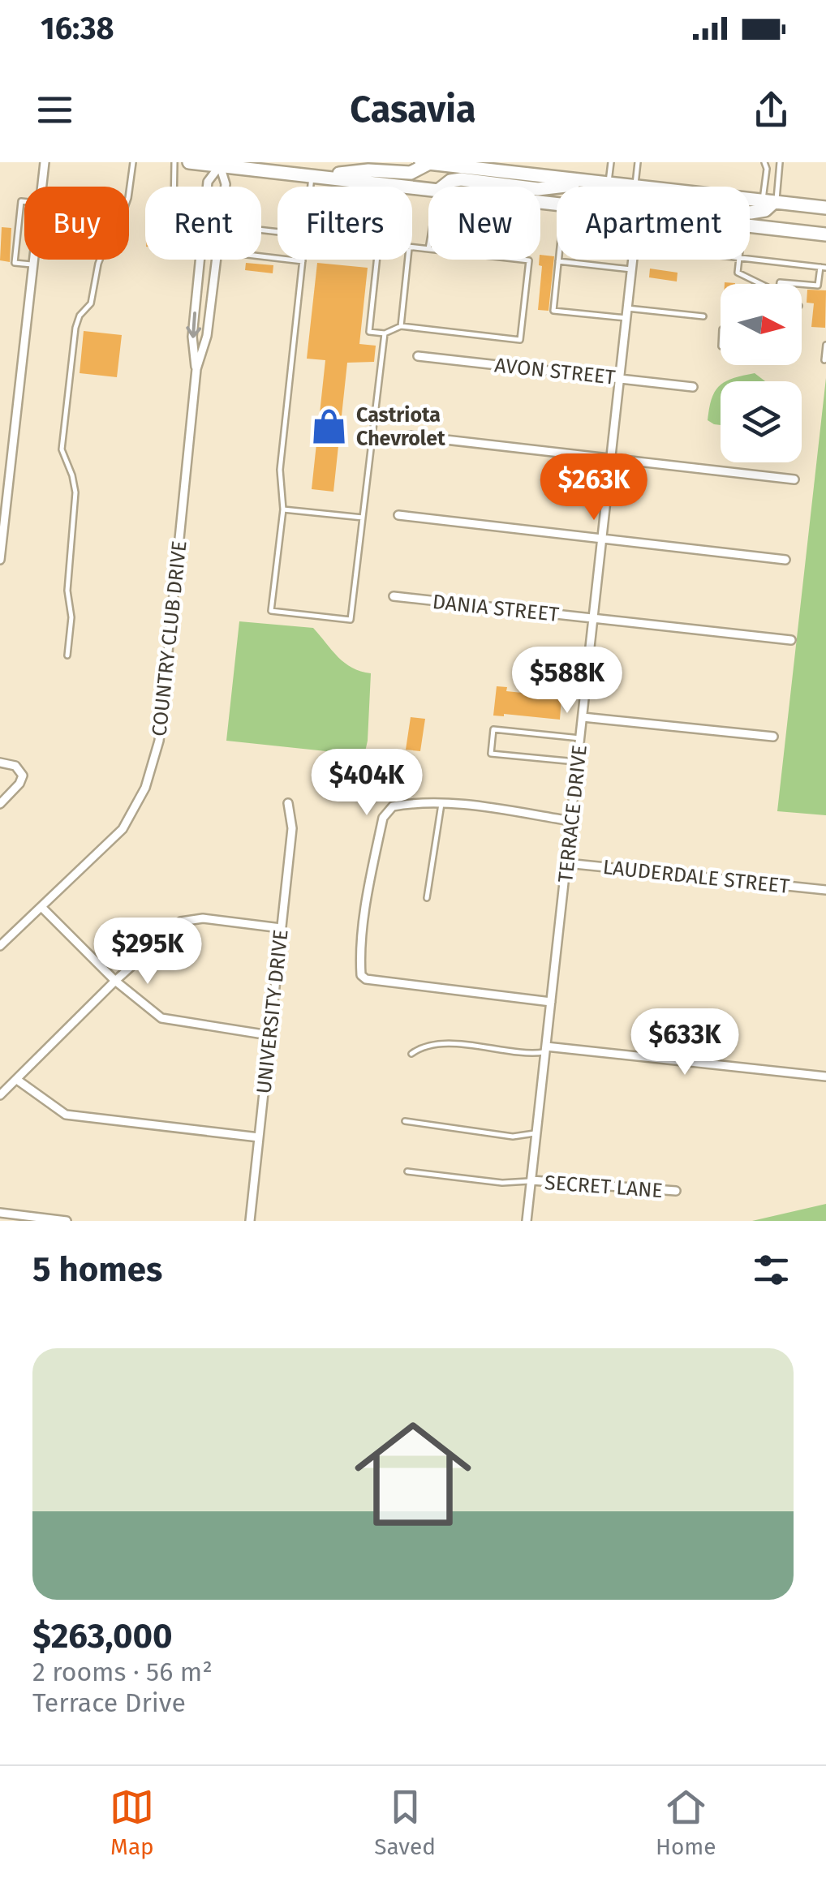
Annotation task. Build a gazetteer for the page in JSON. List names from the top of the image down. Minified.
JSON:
{"streets":{"street":["AVON STREET","DANIA STREET","COUNTRY CLUB DRIVE","TERRACE DRIVE","LAUDERDALE STREET","UNIVERSITY DRIVE","SECRET LANE"]},"crossings":[["AVON STREET","TERRACE DRIVE"],["DANIA STREET","TERRACE DRIVE"],["TERRACE DRIVE","LAUDERDALE STREET"],["TERRACE DRIVE","SECRET LANE"]],"places":{"shop":["Castriota Chevrolet"]},"north":"right","page":{"status":"16:38","header":"Casavia","chip":["Buy","Rent","Filters","New","Apartment"],"price":["$263K","$588K","$404K","$295K","$633K"],"heading":"5 homes","list":[{"name":"$263,000","note":"2 rooms · 56 m² · Terrace Drive"}],"tabs":["Map","Saved","Home"]}}
